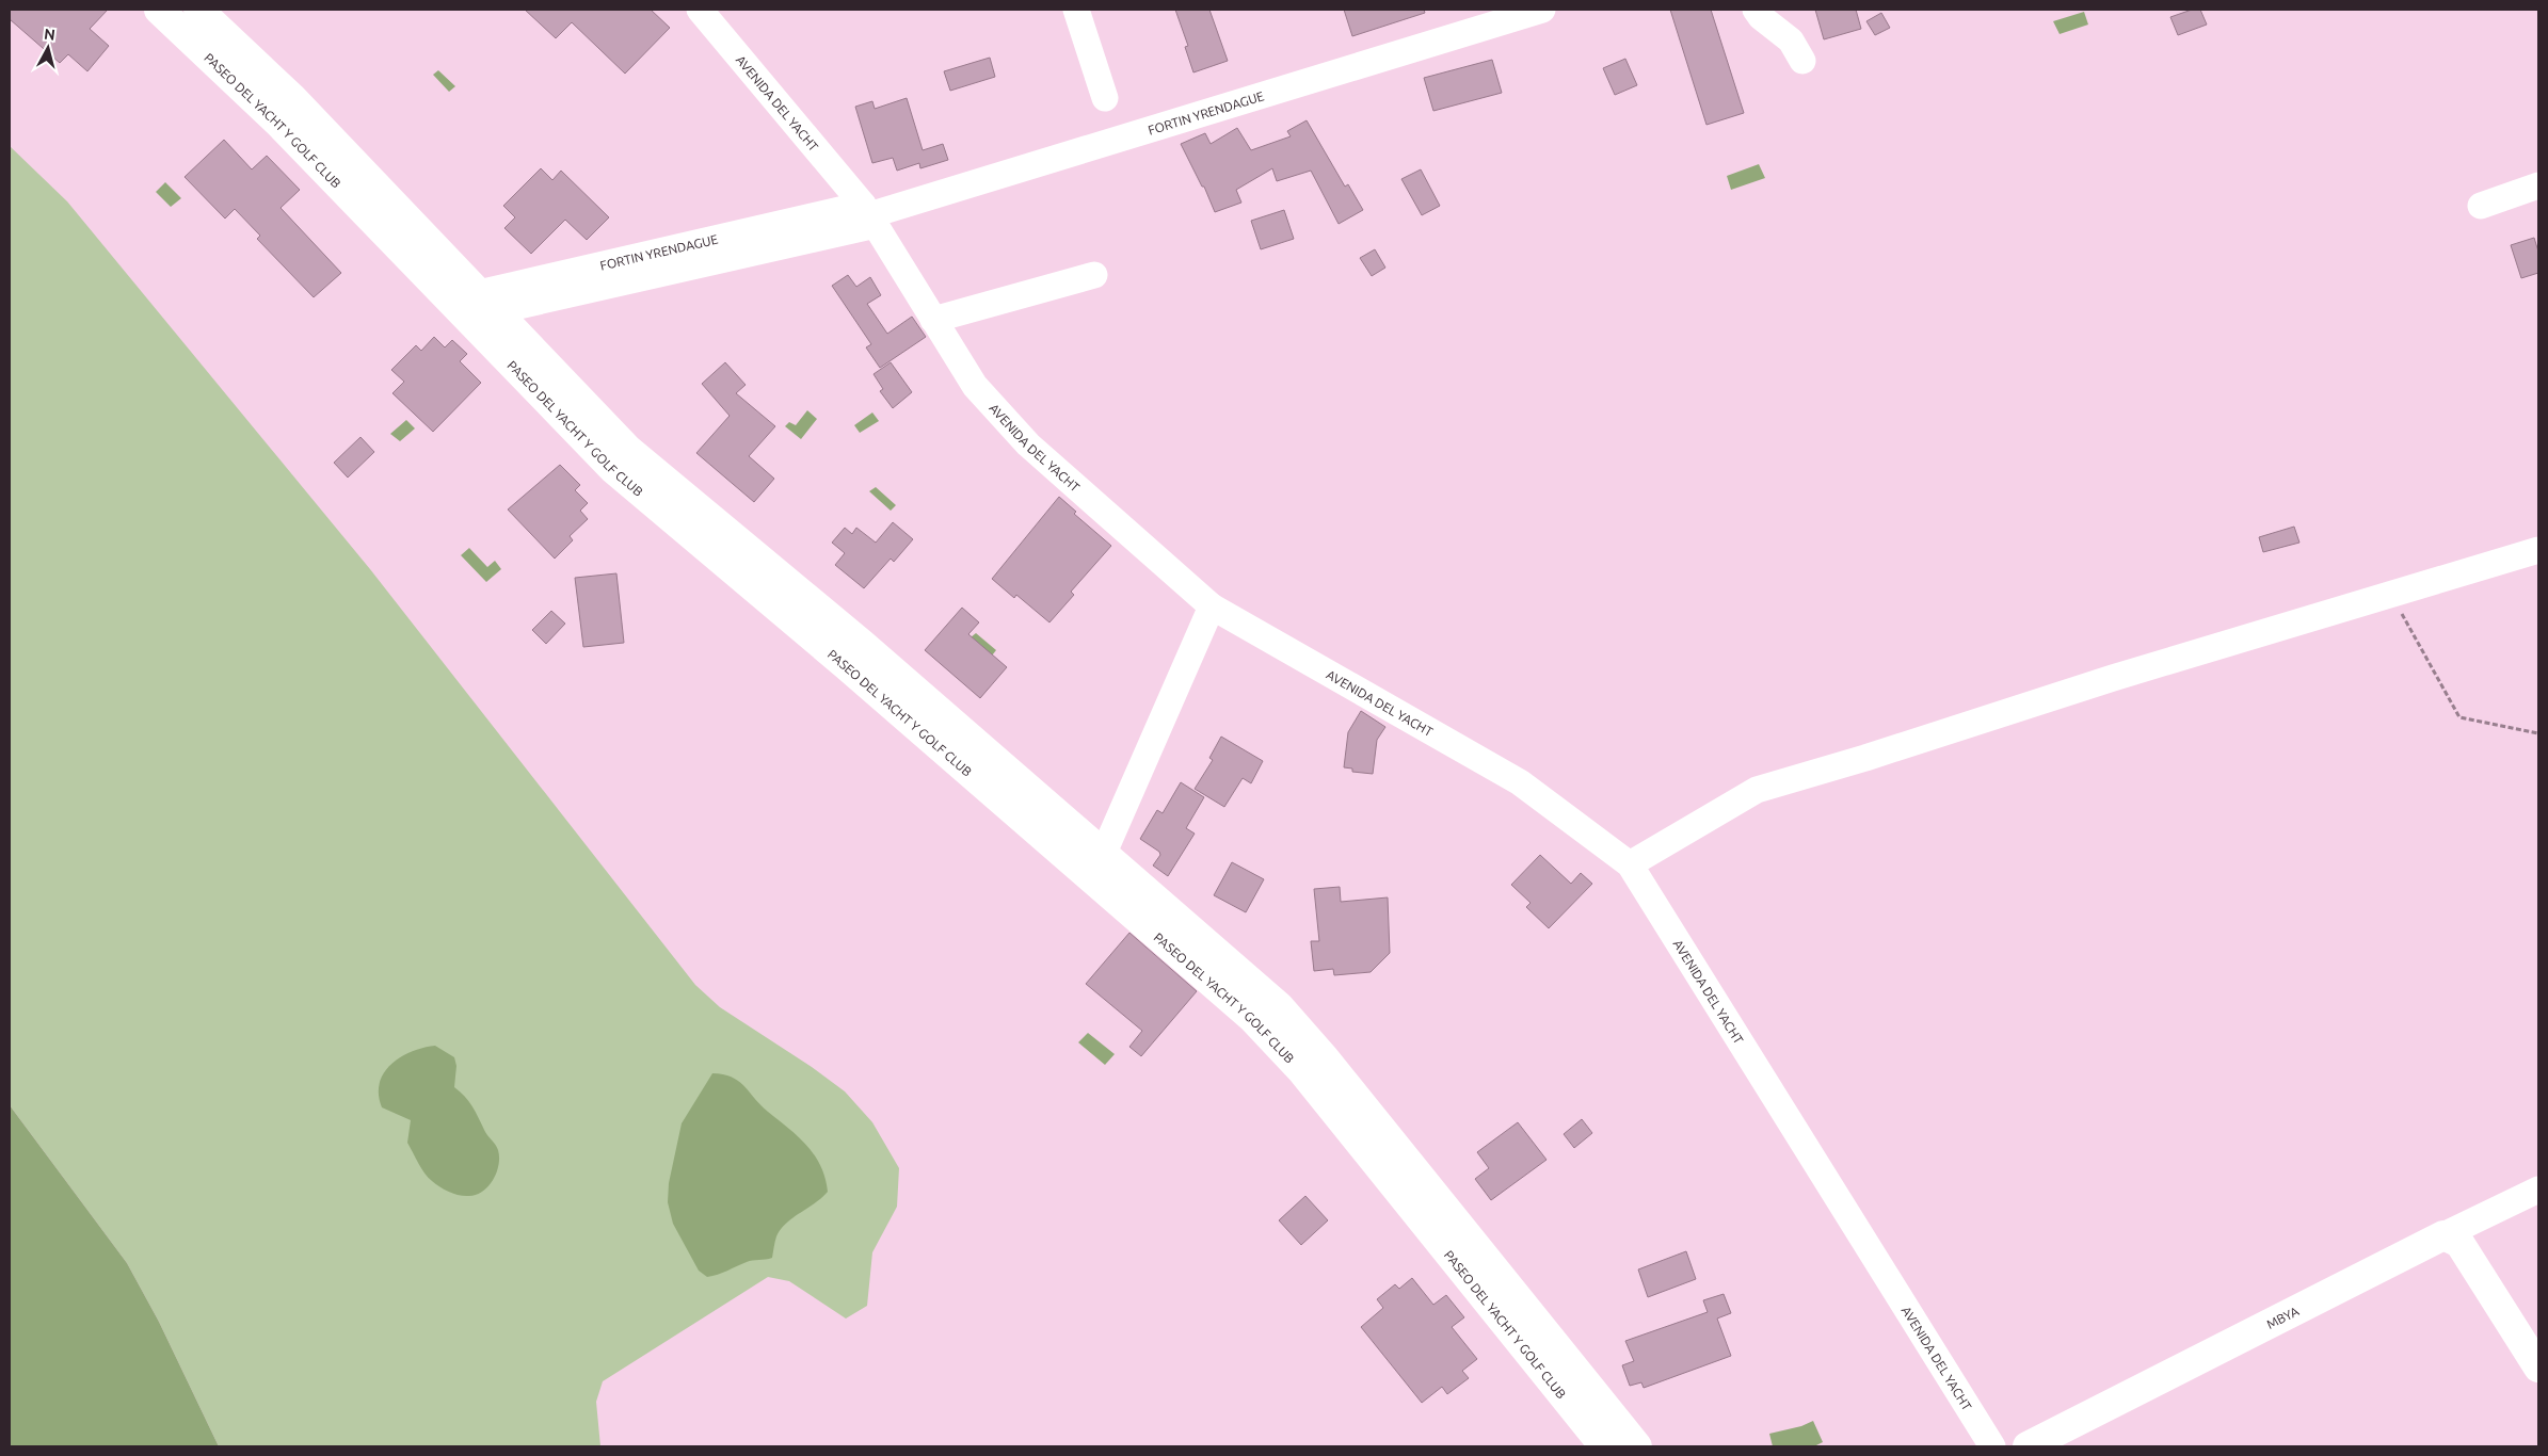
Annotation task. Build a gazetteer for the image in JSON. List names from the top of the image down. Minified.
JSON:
{"streets":{"main road":["PASEO DEL YACHT Y GOLF CLUB","MBYA"],"street":["AVENIDA DEL YACHT","FORTIN YRENDAGUE"]},"crossings":[["AVENIDA DEL YACHT","FORTIN YRENDAGUE"],["FORTIN YRENDAGUE","PASEO DEL YACHT Y GOLF CLUB"]],"north":"top"}
